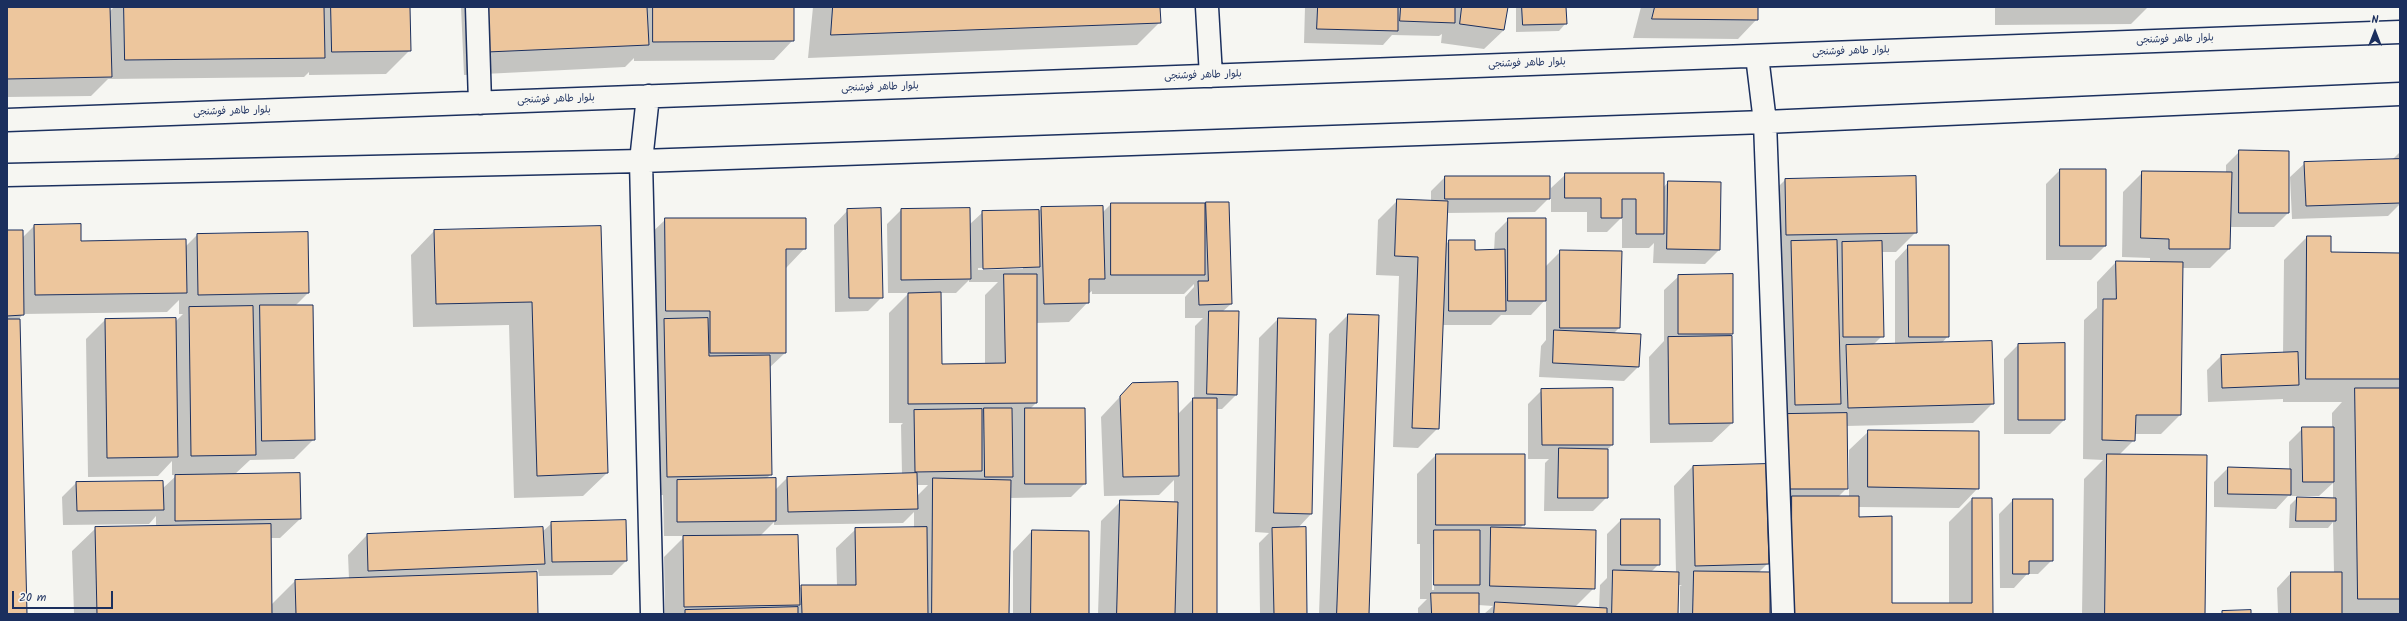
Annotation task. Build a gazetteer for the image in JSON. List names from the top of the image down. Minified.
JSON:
{"streets":{"street":["بلوار طاهر فوشنجی"]},"scale_bar":"20 m","north":"top"}
